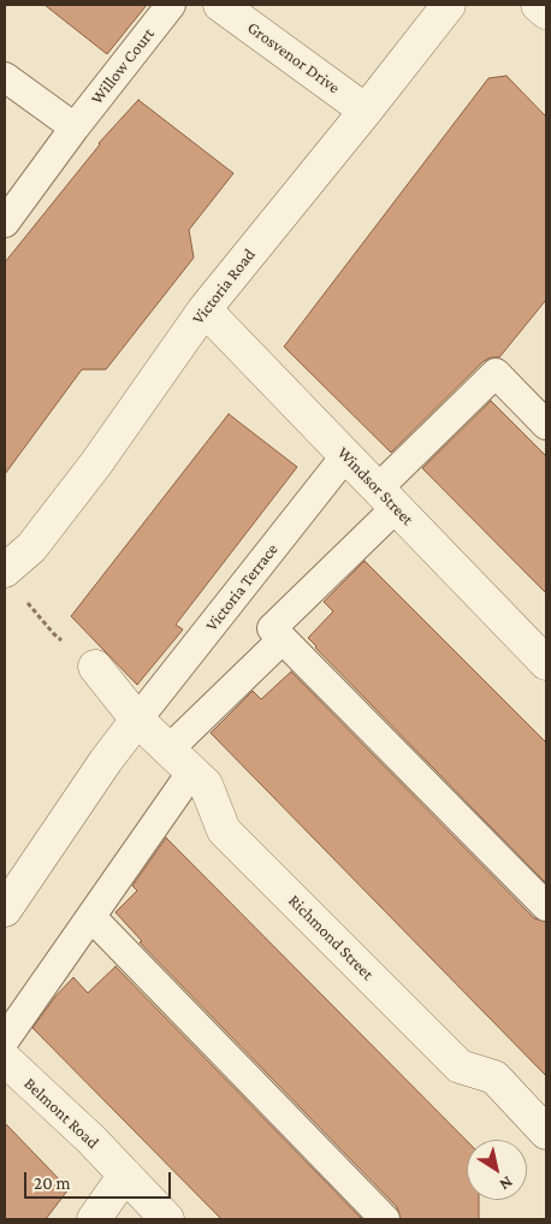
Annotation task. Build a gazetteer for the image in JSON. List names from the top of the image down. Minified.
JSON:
{"streets":{"street":["Grosvenor Drive","Victoria Road","Windsor Street","Richmond Street","Belmont Road"],"lane":["Willow Court","Victoria Terrace"]},"crossings":[["Grosvenor Drive","Victoria Road"],["Victoria Road","Windsor Street"],["Windsor Street","Victoria Terrace"],["Victoria Terrace","Richmond Street"]],"scale_bar":"20 m","north":"bottom right"}
